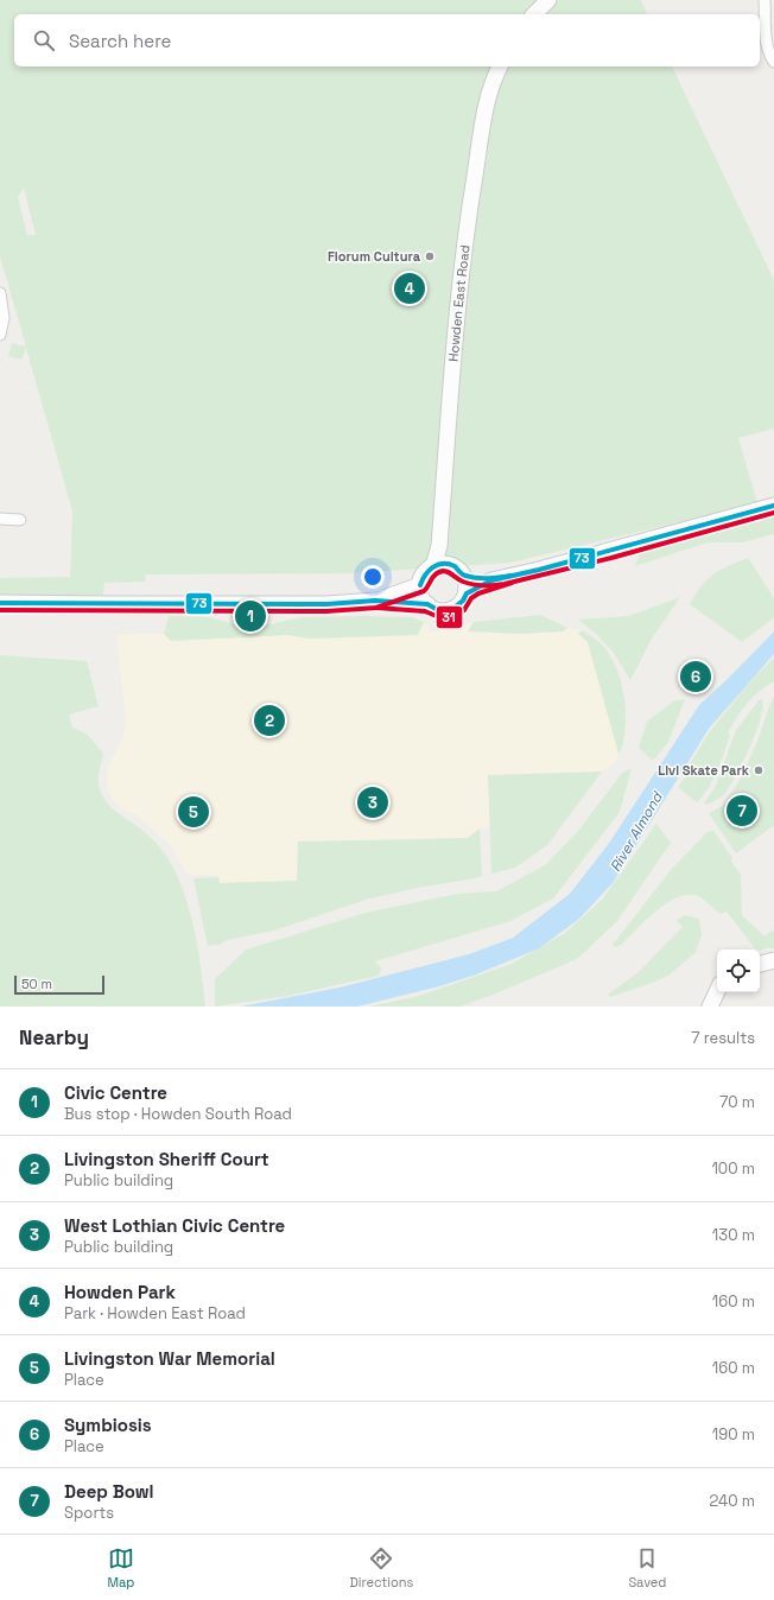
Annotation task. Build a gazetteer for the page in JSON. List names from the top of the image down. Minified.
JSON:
{"streets":{"main road":["Howden East Road"]},"water":["River Almond"],"places":["Florum Cultura","Livi Skate Park"],"lines":["transit line 73","transit line 31"],"scale_bar":"50 m","page":{"search":"Search here","pins":["4","1","6","2","3","7","5"],"scale":"50 m","heading":["Nearby","7 results"],"list":[{"mark":"1","name":"Civic Centre","note":"Bus stop · Howden South Road","value":"70 m"},{"mark":"2","name":"Livingston Sheriff Court","note":"Public building","value":"100 m"},{"mark":"3","name":"West Lothian Civic Centre","note":"Public building","value":"130 m"},{"mark":"4","name":"Howden Park","note":"Park · Howden East Road","value":"160 m"},{"mark":"5","name":"Livingston War Memorial","note":"Place","value":"160 m"},{"mark":"6","name":"Symbiosis","note":"Place","value":"190 m"},{"mark":"7","name":"Deep Bowl","note":"Sports","value":"240 m"}],"nav":["Map","Directions","Saved"]}}
